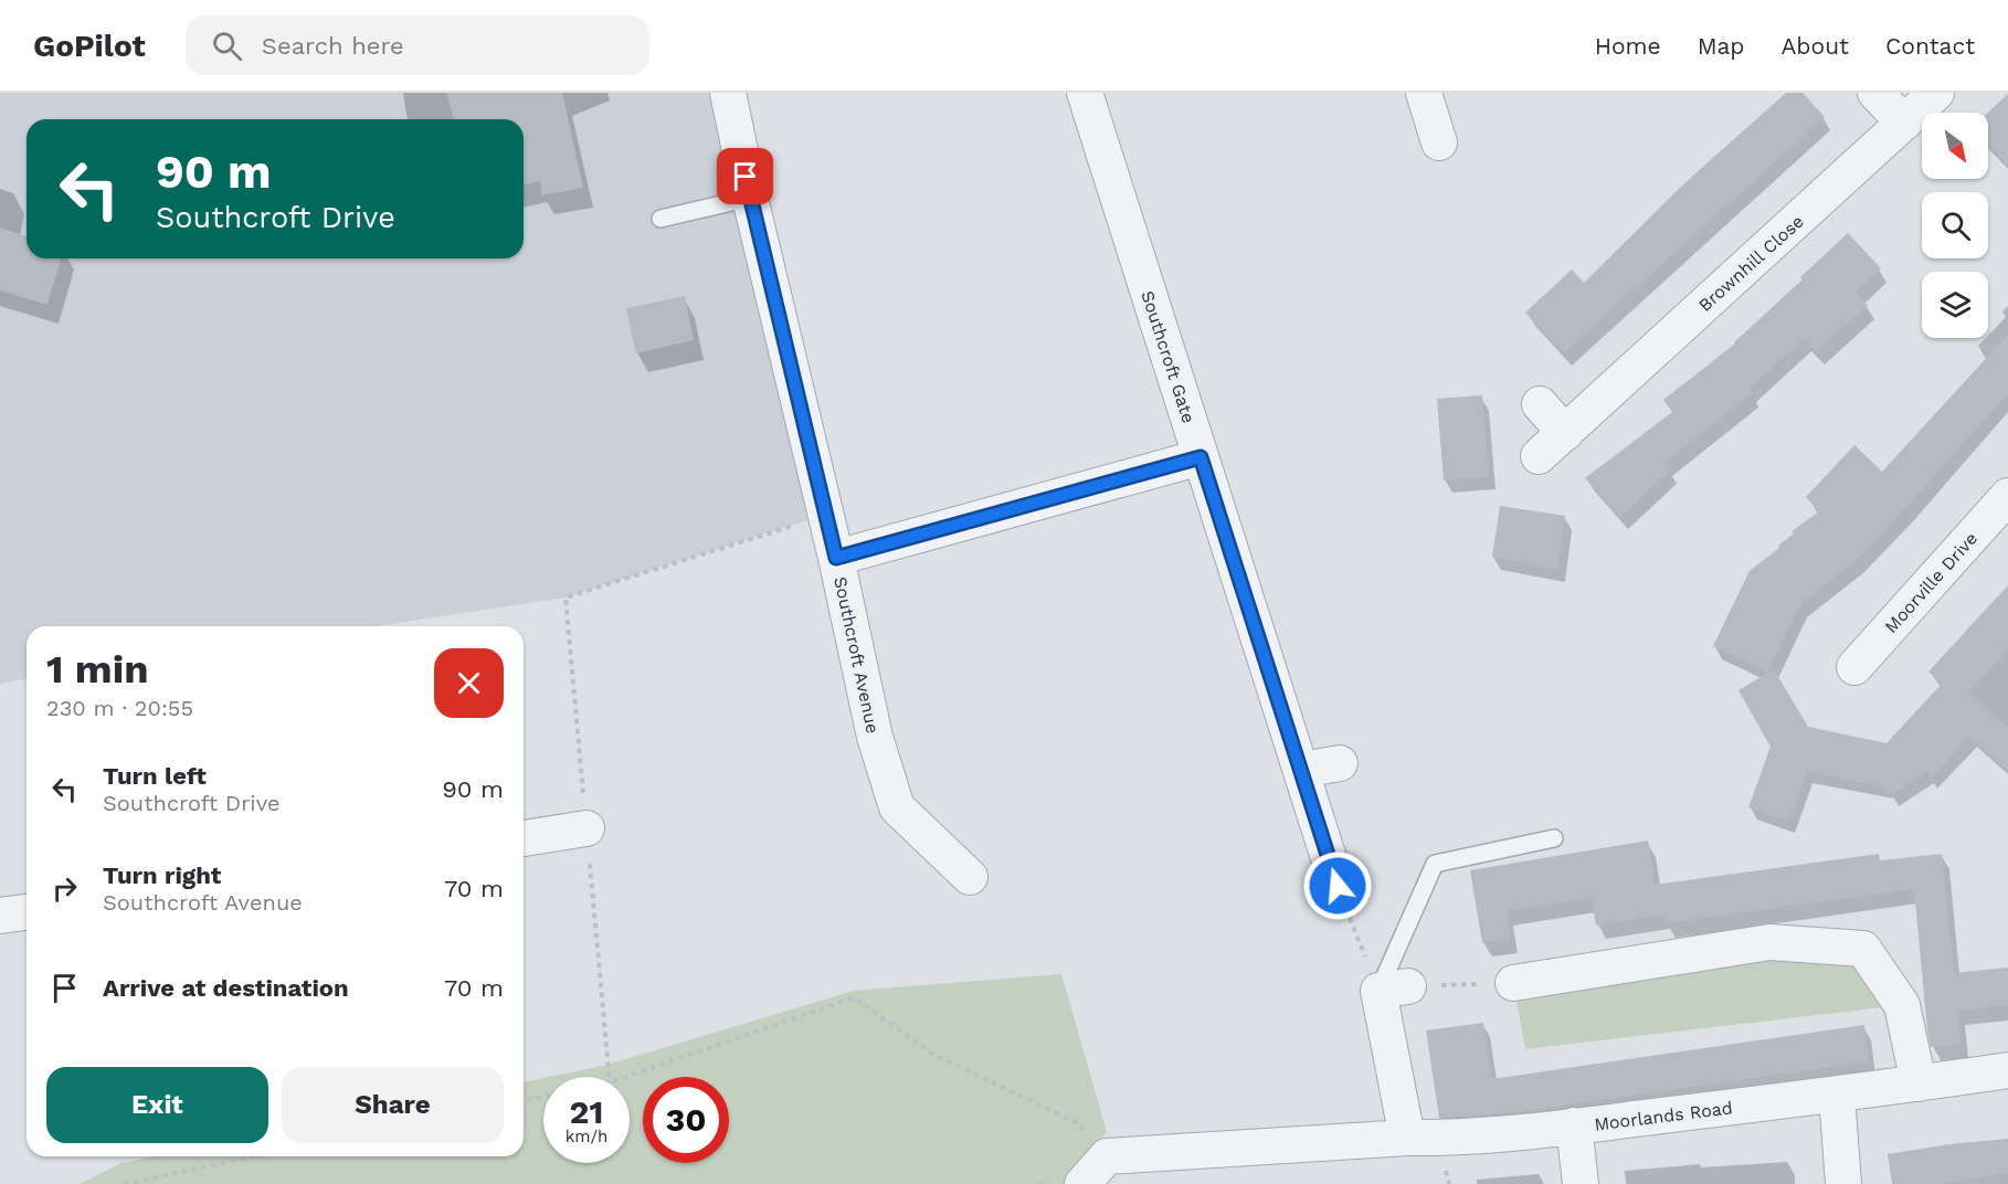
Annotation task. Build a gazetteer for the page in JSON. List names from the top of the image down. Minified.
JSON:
{"streets":{"street":["Brownhill Close","Southcroft Gate","Moorville Drive","Southcroft Avenue","Moorlands Road"]},"north":"bottom right","page":{"header":"GoPilot","search":"Search here","nav":["Home","Map","About","Contact"],"turn":["90 m","Southcroft Drive"],"heading":["1 min","230 m · 20:55"],"list":[{"name":"Turn left","note":"Southcroft Drive","value":"90 m"},{"name":"Turn right","note":"Southcroft Avenue","value":"70 m"},{"name":"Arrive at destination","value":"70 m"}],"buttons":["Exit","Share"],"speed":"21 km/h","limit":"30"}}
